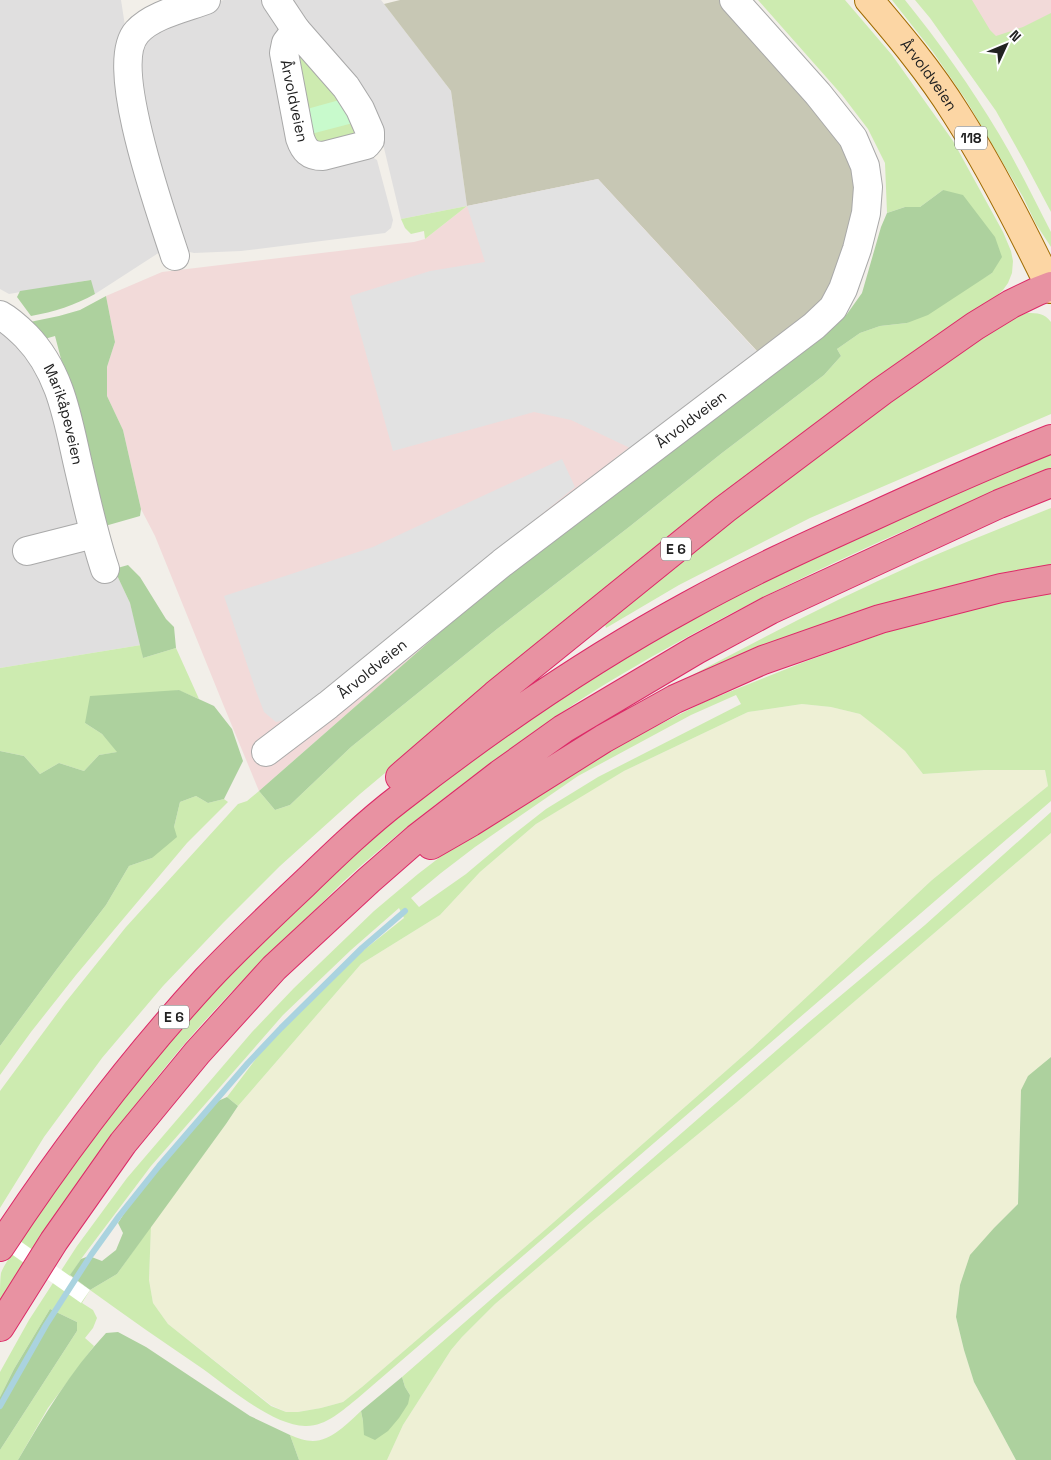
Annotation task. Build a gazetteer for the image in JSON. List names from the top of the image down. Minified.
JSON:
{"streets":{"highway":["E 6"],"main road":["Årvoldveien","118"],"street":["Marikåpeveien"]},"crossings":[["Årvoldveien","E 6"]],"north":"top right"}
